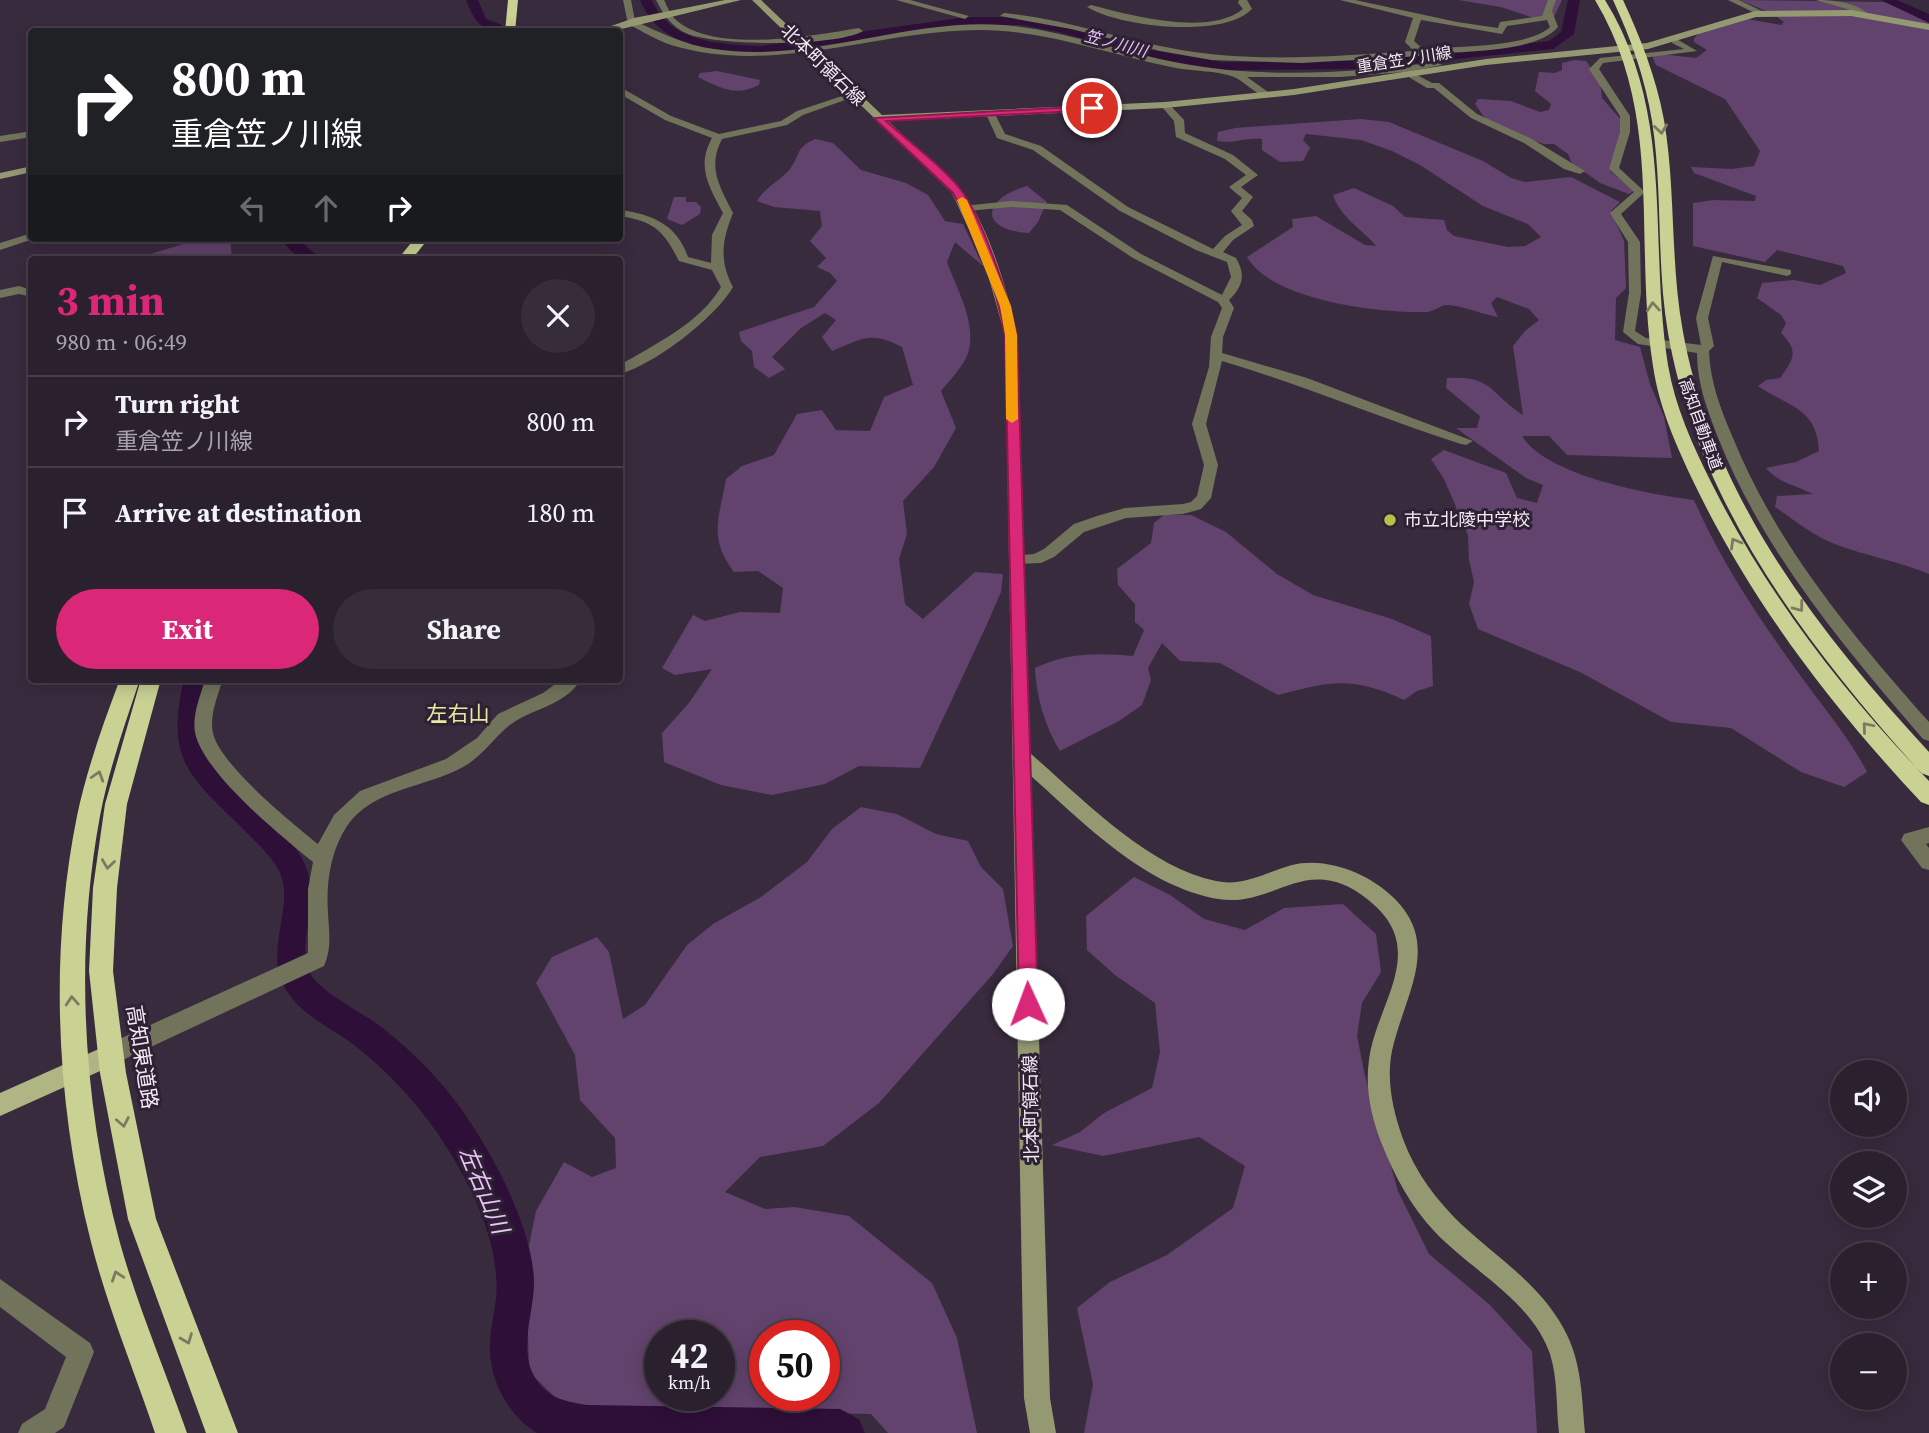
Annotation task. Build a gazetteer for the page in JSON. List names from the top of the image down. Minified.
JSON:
{"streets":{"highway":["高知自動車道","高知東道路"],"main road":["重倉笠ノ川線","北本町領石線"]},"crossings":[["重倉笠ノ川線","北本町領石線"]],"districts":["左右山"],"water":["笠ノ川川","左右山川"],"places":["市立北陵中学校"],"page":{"turn":["800 m","重倉笠ノ川線"],"heading":["3 min","980 m · 06:49"],"list":[{"name":"Turn right","note":"重倉笠ノ川線","value":"800 m"},{"name":"Arrive at destination","value":"180 m"}],"buttons":["Exit","Share"],"map_buttons":["+","−"],"speed":"42 km/h","limit":"50"}}
